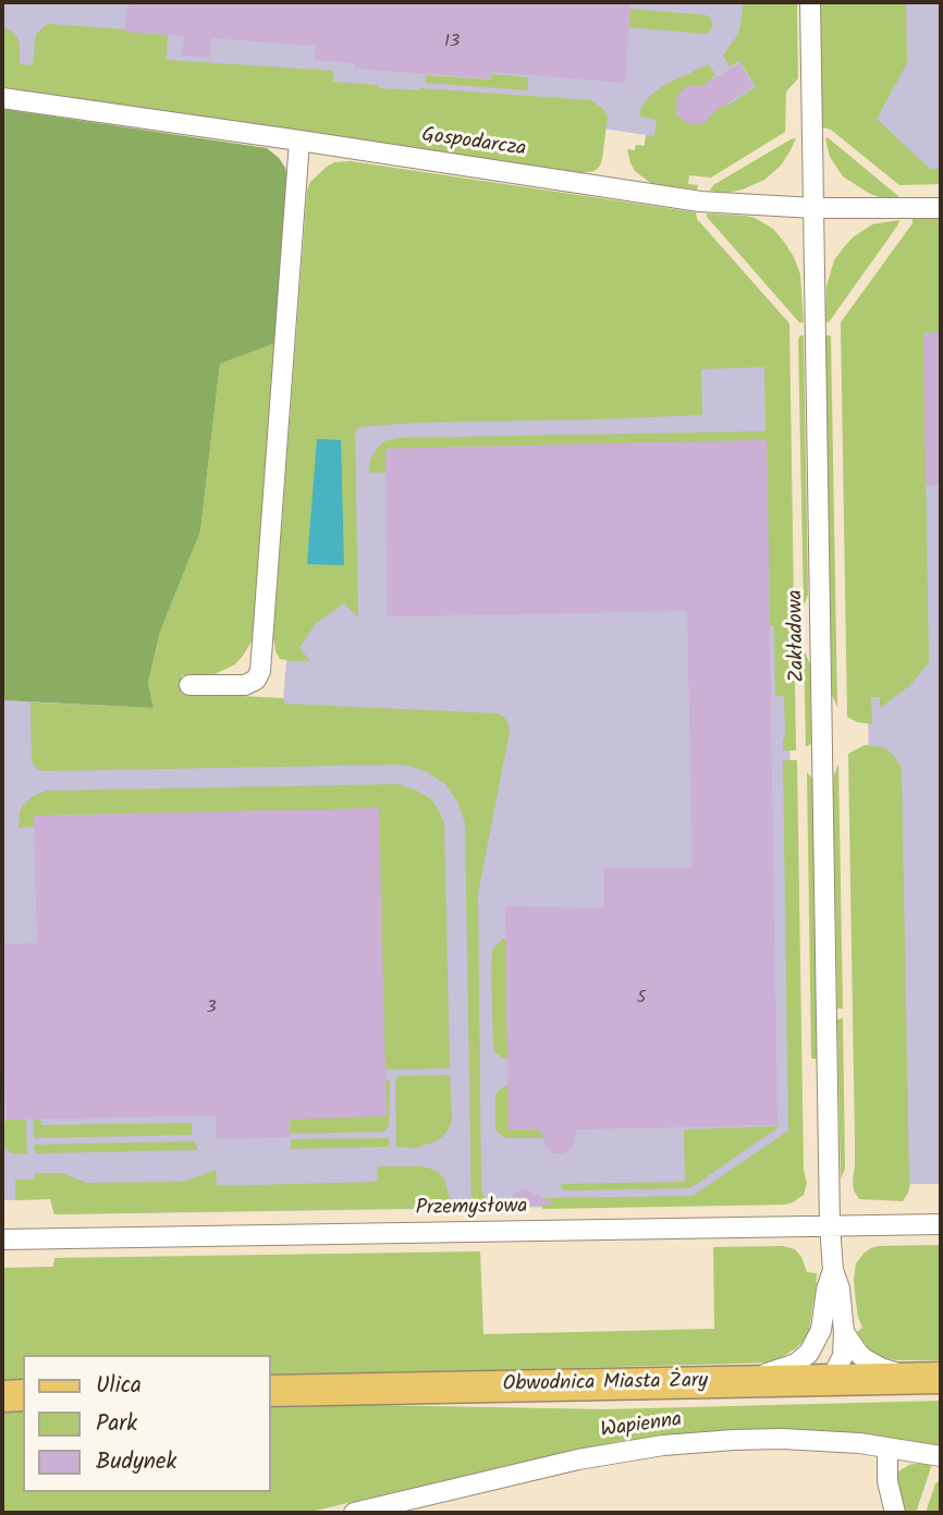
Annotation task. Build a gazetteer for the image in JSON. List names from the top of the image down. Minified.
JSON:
{"streets":{"main road":["Obwodnica Miasta Żary"],"street":["Gospodarcza","Zakładowa","Przemysłowa","Wapienna"]},"crossings":[["Gospodarcza","Zakładowa"],["Zakładowa","Przemysłowa"],["Zakładowa","Obwodnica Miasta Żary"]],"house_numbers":["13","5","3"],"legend":["Ulica","Park","Budynek"]}
